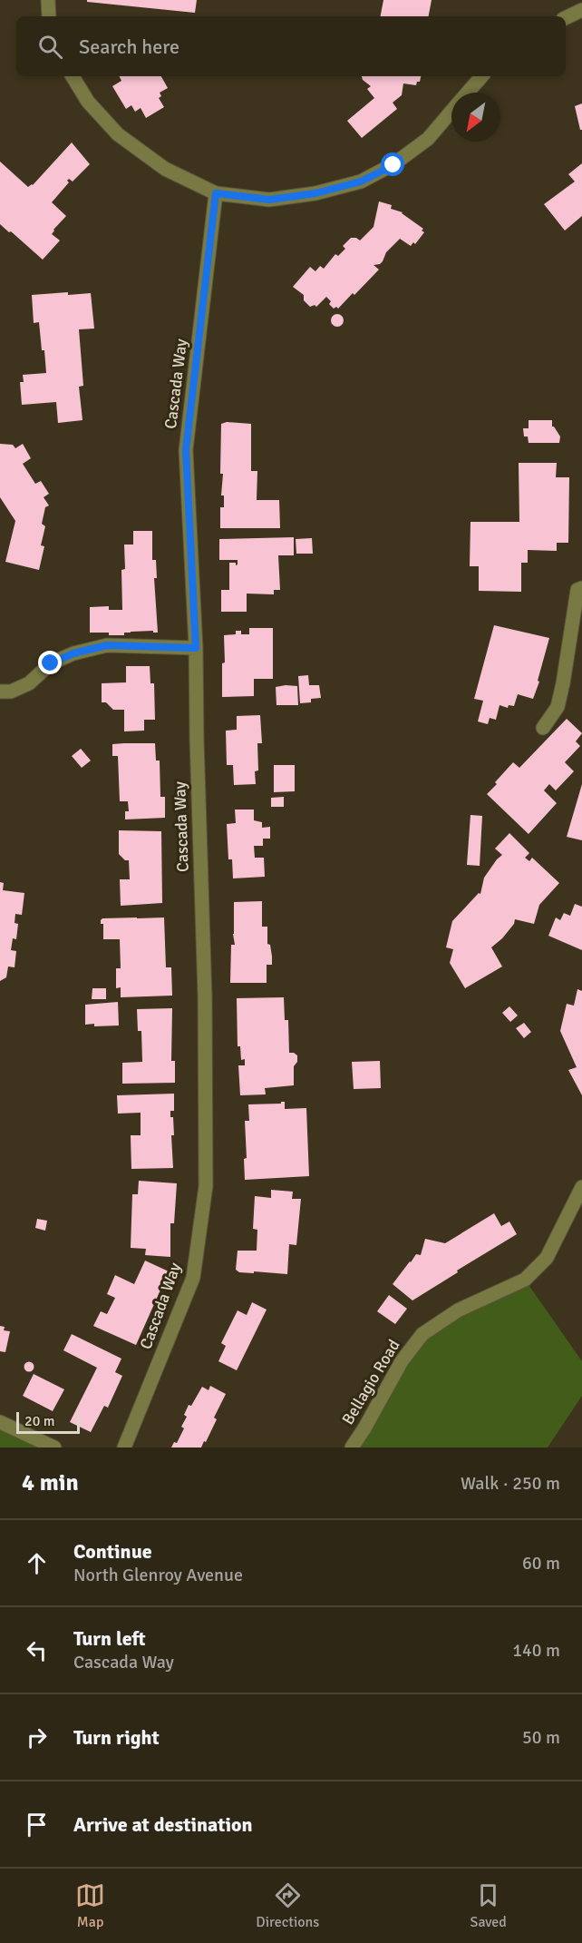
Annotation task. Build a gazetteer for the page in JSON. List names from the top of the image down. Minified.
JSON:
{"streets":{"street":["Cascada Way","Bellagio Road"]},"scale_bar":"20 m","north":"bottom left","page":{"search":"Search here","scale":"20 m","heading":["4 min","Walk · 250 m"],"list":[["Continue","North Glenroy Avenue","60 m"],["Turn left","Cascada Way","140 m"],["Turn right","50 m"],"Arrive at destination"],"nav":["Map","Directions","Saved"]}}
